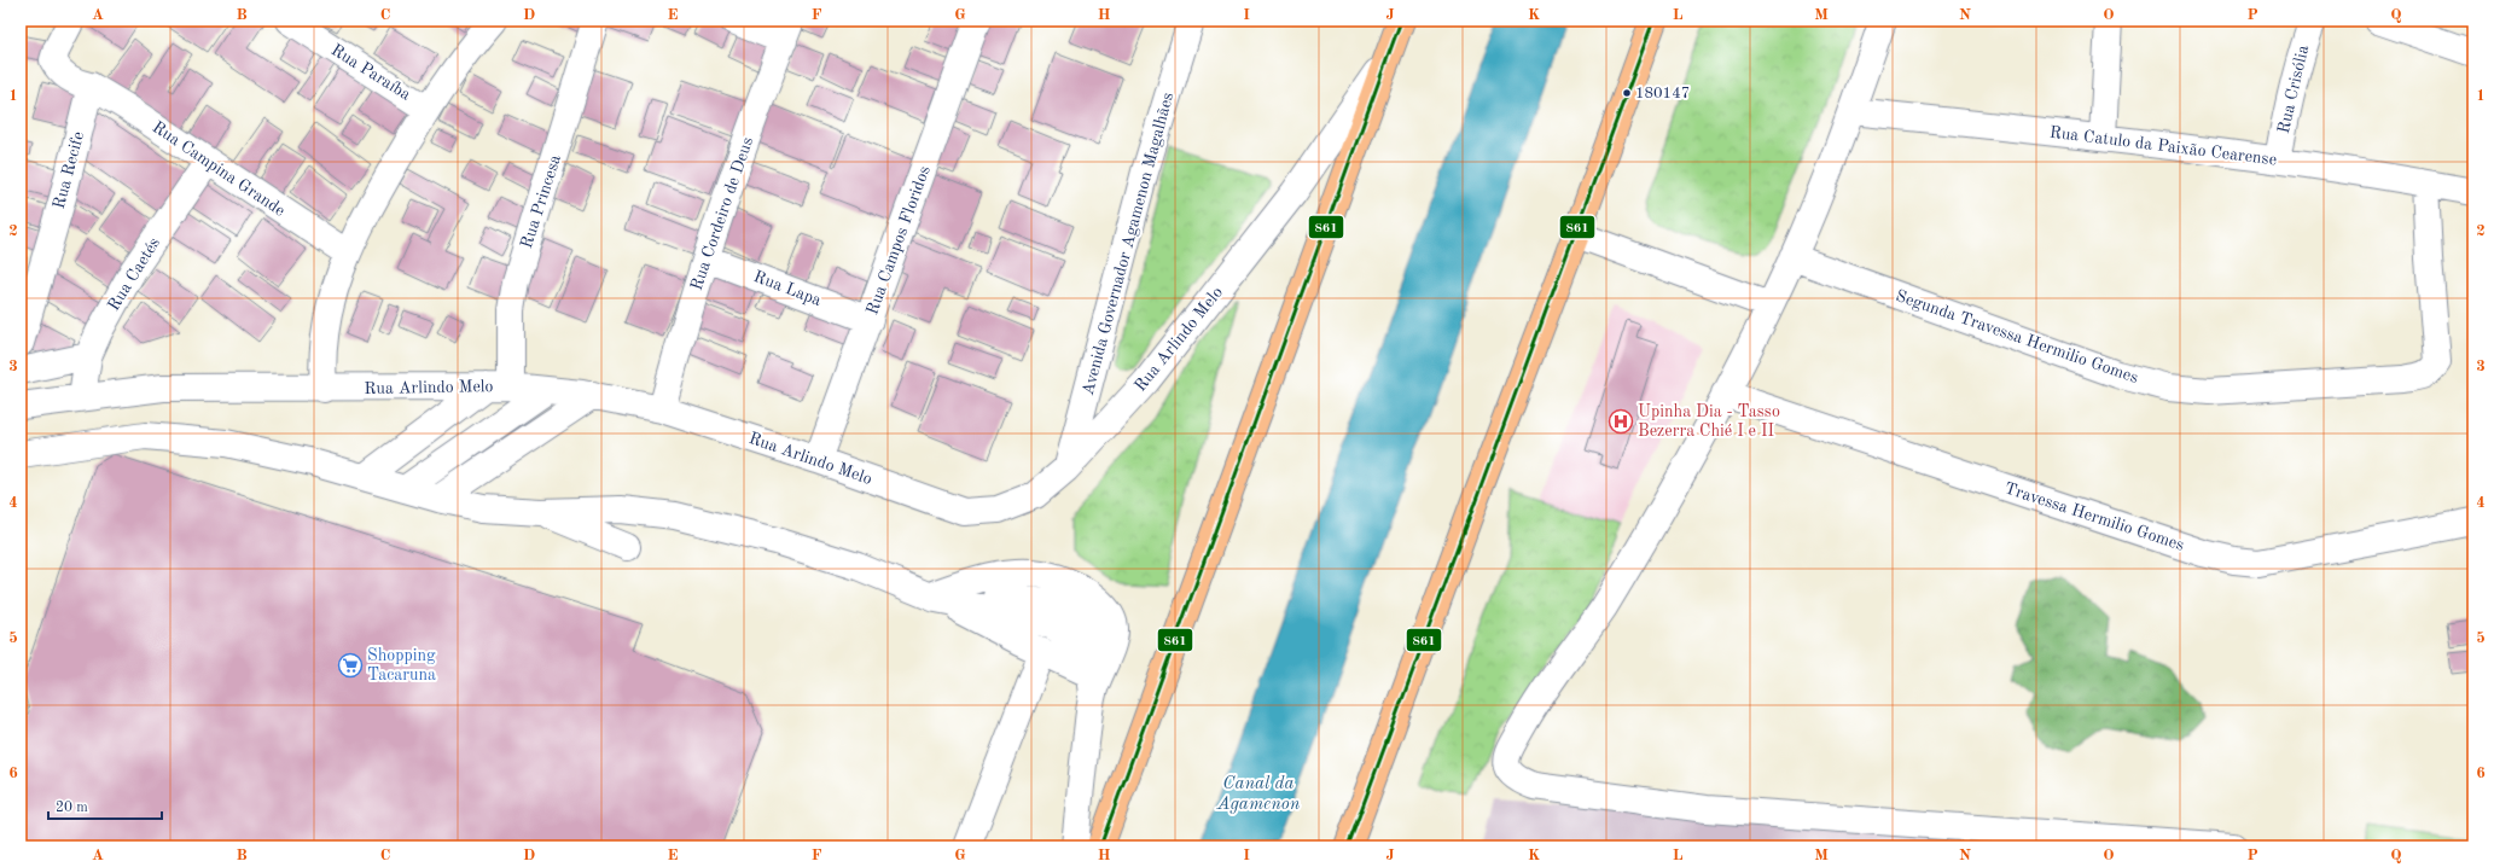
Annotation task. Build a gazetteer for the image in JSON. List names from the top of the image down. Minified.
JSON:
{"streets":{"street":["Rua Paraíba","Rua Crisólia","Rua Catulo da Paixão Cearense","Rua Campina Grande","Rua Recife","Rua Princesa","Rua Cordeiro de Deus","Rua Campos Floridos","Avenida Governador Agamenon Magalhães","Rua Caetés","Rua Lapa","Segunda Travessa Hermilio Gomes","Rua Arlindo Melo","Travessa Hermilio Gomes"]},"crossings":[["Rua Crisólia","Rua Catulo da Paixão Cearense"],["Rua Catulo da Paixão Cearense","Segunda Travessa Hermilio Gomes"],["Rua Campina Grande","Rua Recife"],["Rua Campina Grande","Rua Caetés"],["Rua Princesa","Rua Arlindo Melo"],["Rua Cordeiro de Deus","Rua Lapa"],["Rua Cordeiro de Deus","Rua Arlindo Melo"],["Rua Campos Floridos","Rua Lapa"],["Rua Campos Floridos","Rua Arlindo Melo"],["Avenida Governador Agamenon Magalhães","Rua Arlindo Melo"],["Rua Caetés","Rua Arlindo Melo"]],"water":["Canal da Agamenon"],"places":{"other":["180147"],"hospital":["Upinha Dia - Tasso Bezerra Chié I e II"],"supermarket":["Shopping Tacaruna"]},"lines":["transit line 861"],"scale_bar":"20 m","grid":{"columns":["A","B","C","D","E","F","G","H","I","J","K","L","M","N","O","P","Q"],"rows":["1","2","3","4","5","6"]}}
